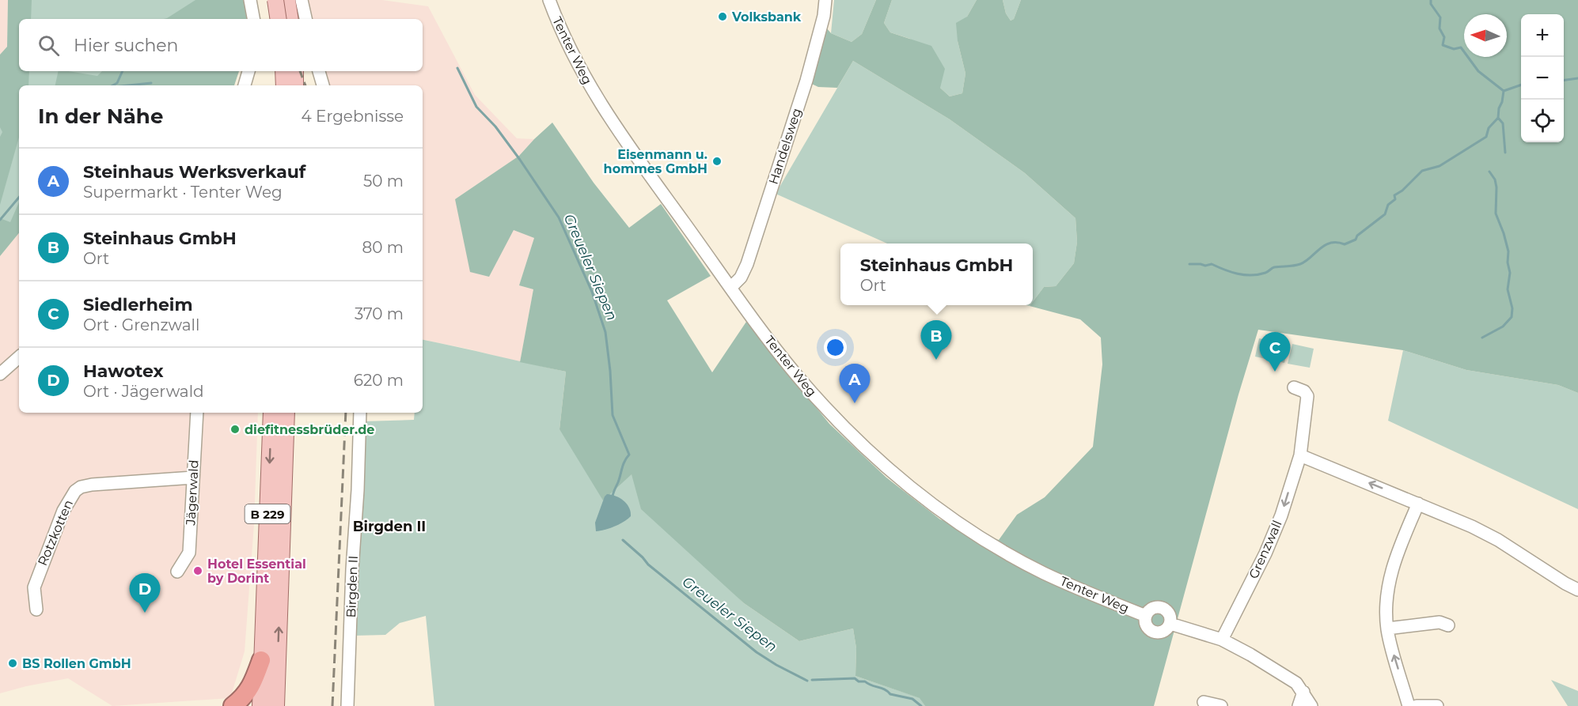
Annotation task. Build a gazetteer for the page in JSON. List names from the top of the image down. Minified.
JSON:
{"streets":{"main road":["B 229"],"street":["Tenter Weg","Handelsweg","Jägerwald","Rotzkotten","Grenzwall","Birgden II"]},"crossings":[["Tenter Weg","Handelsweg"],["Tenter Weg","Grenzwall"],["Jägerwald","Rotzkotten"]],"one_way":["Grenzwall"],"districts":["Birgden II"],"water":["Greueler Siepen"],"places":["Volksbank","Eisenmann u. hommes GmbH","diefitnessbrüder.de","Hotel Essential by Dorint","BS Rollen GmbH"],"north":"left","page":{"map_buttons":["+","−"],"search":"Hier suchen","heading":["In der Nähe","4 Ergebnisse"],"list":[{"mark":"A","name":"Steinhaus Werksverkauf","note":"Supermarkt · Tenter Weg","value":"50 m"},{"mark":"B","name":"Steinhaus GmbH","note":"Ort","value":"80 m"},{"mark":"C","name":"Siedlerheim","note":"Ort · Grenzwall","value":"370 m"},{"mark":"D","name":"Hawotex","note":"Ort · Jägerwald","value":"620 m"}],"popup":["Steinhaus GmbH","Ort"],"pins":["B","C","A","D"]}}
